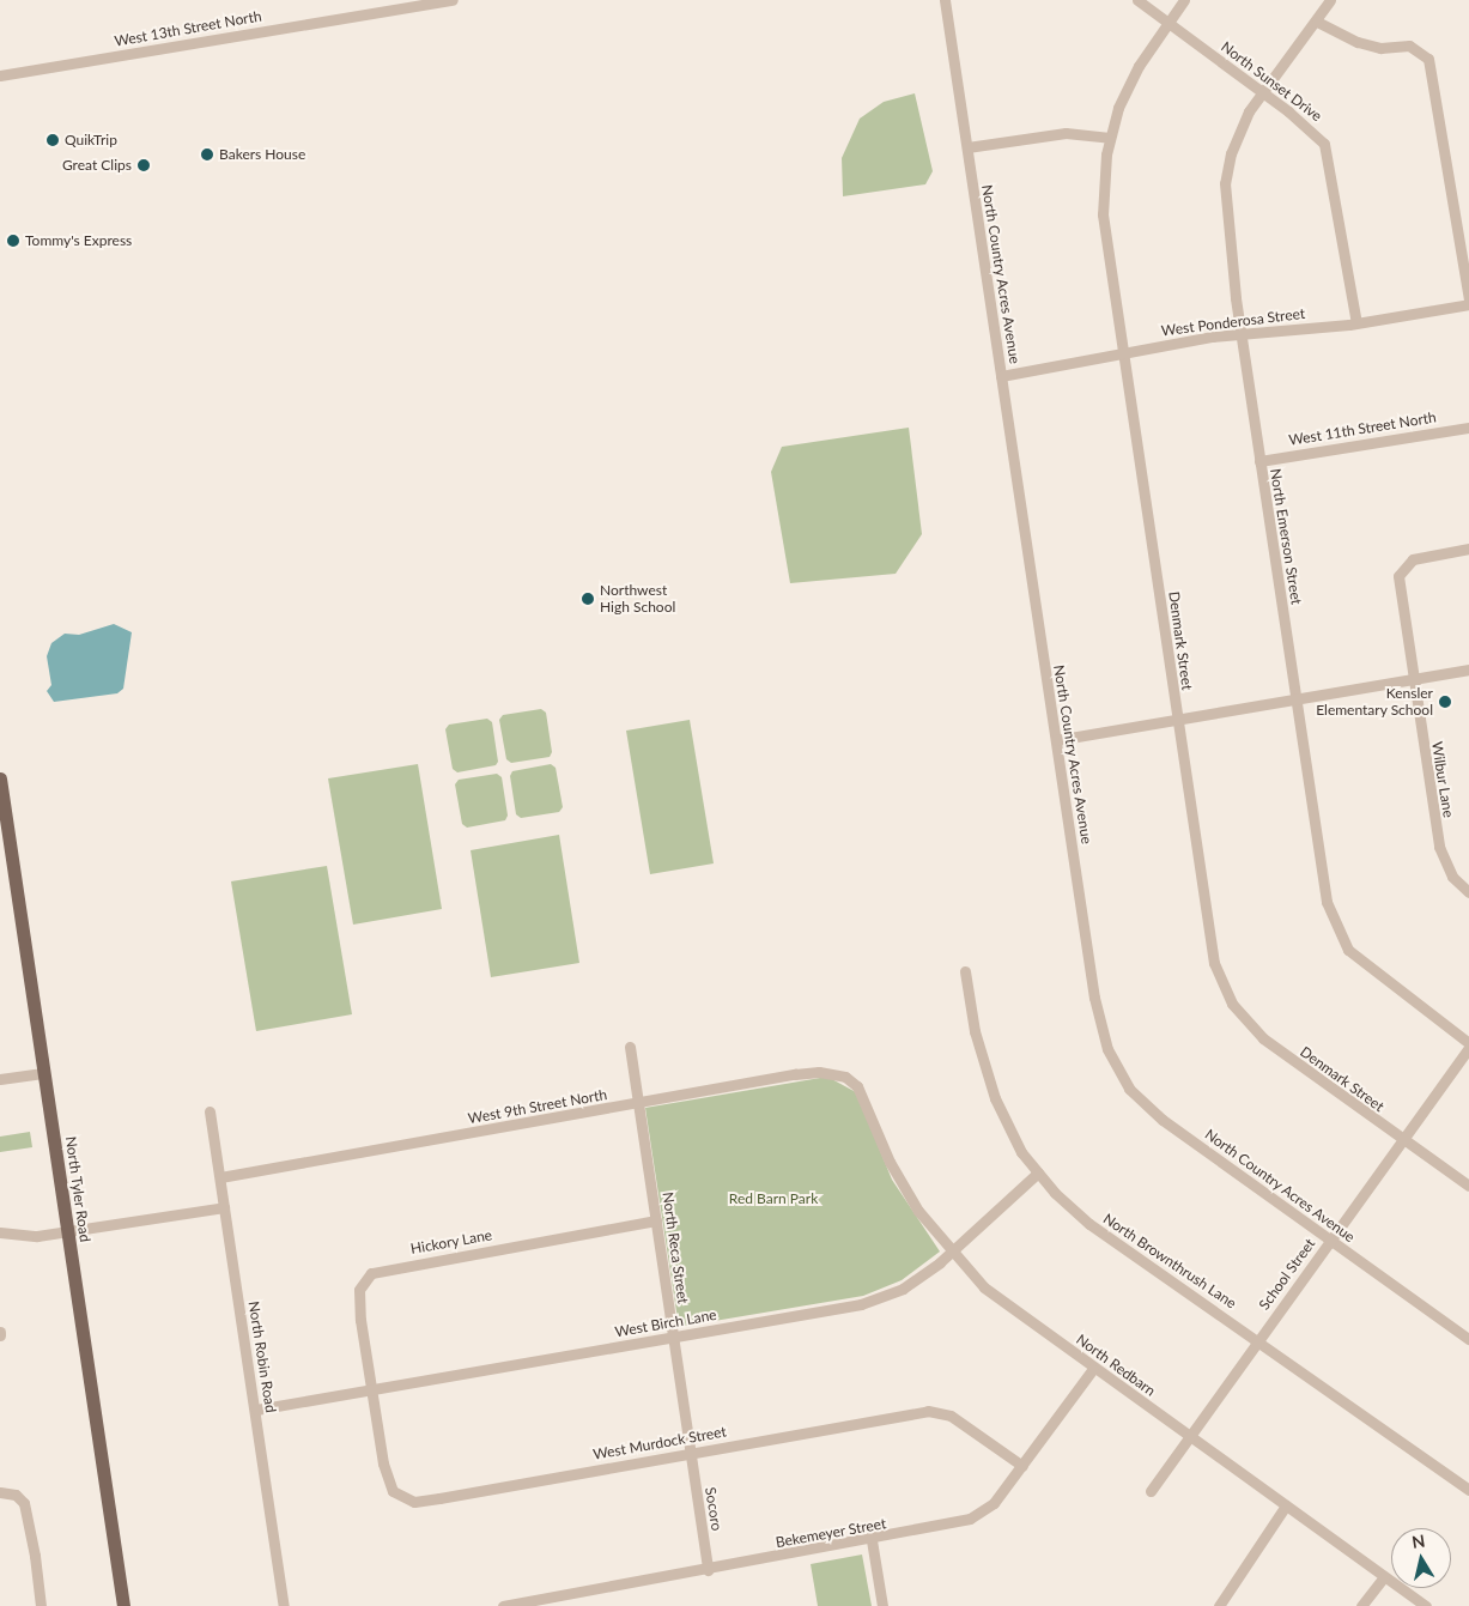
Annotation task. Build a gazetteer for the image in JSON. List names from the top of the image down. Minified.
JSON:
{"streets":{"main road":["North Tyler Road"],"street":["West 13th Street North","North Sunset Drive","North Country Acres Avenue","West Ponderosa Street","West 11th Street North","North Emerson Street","Denmark Street","Wilbur Lane","West 9th Street North","Hickory Lane","North Reca Street","North Brownthrush Lane","School Street","West Birch Lane","North Robin Road","North Redbarn","West Murdock Street","Socoro","Bekemeyer Street"]},"crossings":[["North Sunset Drive","West Ponderosa Street"],["North Sunset Drive","North Emerson Street"],["North Sunset Drive","Denmark Street"],["North Country Acres Avenue","West Ponderosa Street"],["North Country Acres Avenue","School Street"],["West Ponderosa Street","North Emerson Street"],["West Ponderosa Street","Denmark Street"],["West 11th Street North","North Emerson Street"],["Denmark Street","School Street"],["West 9th Street North","North Reca Street"],["West 9th Street North","North Robin Road"],["West 9th Street North","North Redbarn"],["Hickory Lane","North Reca Street"],["Hickory Lane","West Birch Lane"],["Hickory Lane","West Murdock Street"],["North Reca Street","West Birch Lane"],["North Reca Street","West Murdock Street"],["North Reca Street","Socoro"],["North Brownthrush Lane","School Street"],["North Brownthrush Lane","West Birch Lane"],["School Street","North Redbarn"],["West Birch Lane","North Robin Road"],["West Birch Lane","North Redbarn"],["West Birch Lane","West Murdock Street"],["North Redbarn","Bekemeyer Street"],["West Murdock Street","Socoro"],["West Murdock Street","Bekemeyer Street"],["Socoro","Bekemeyer Street"]],"parks":["Red Barn Park"],"places":["QuikTrip","Bakers House","Great Clips","Tommy's Express","Northwest High School","Kensler Elementary School"],"north":"top"}
